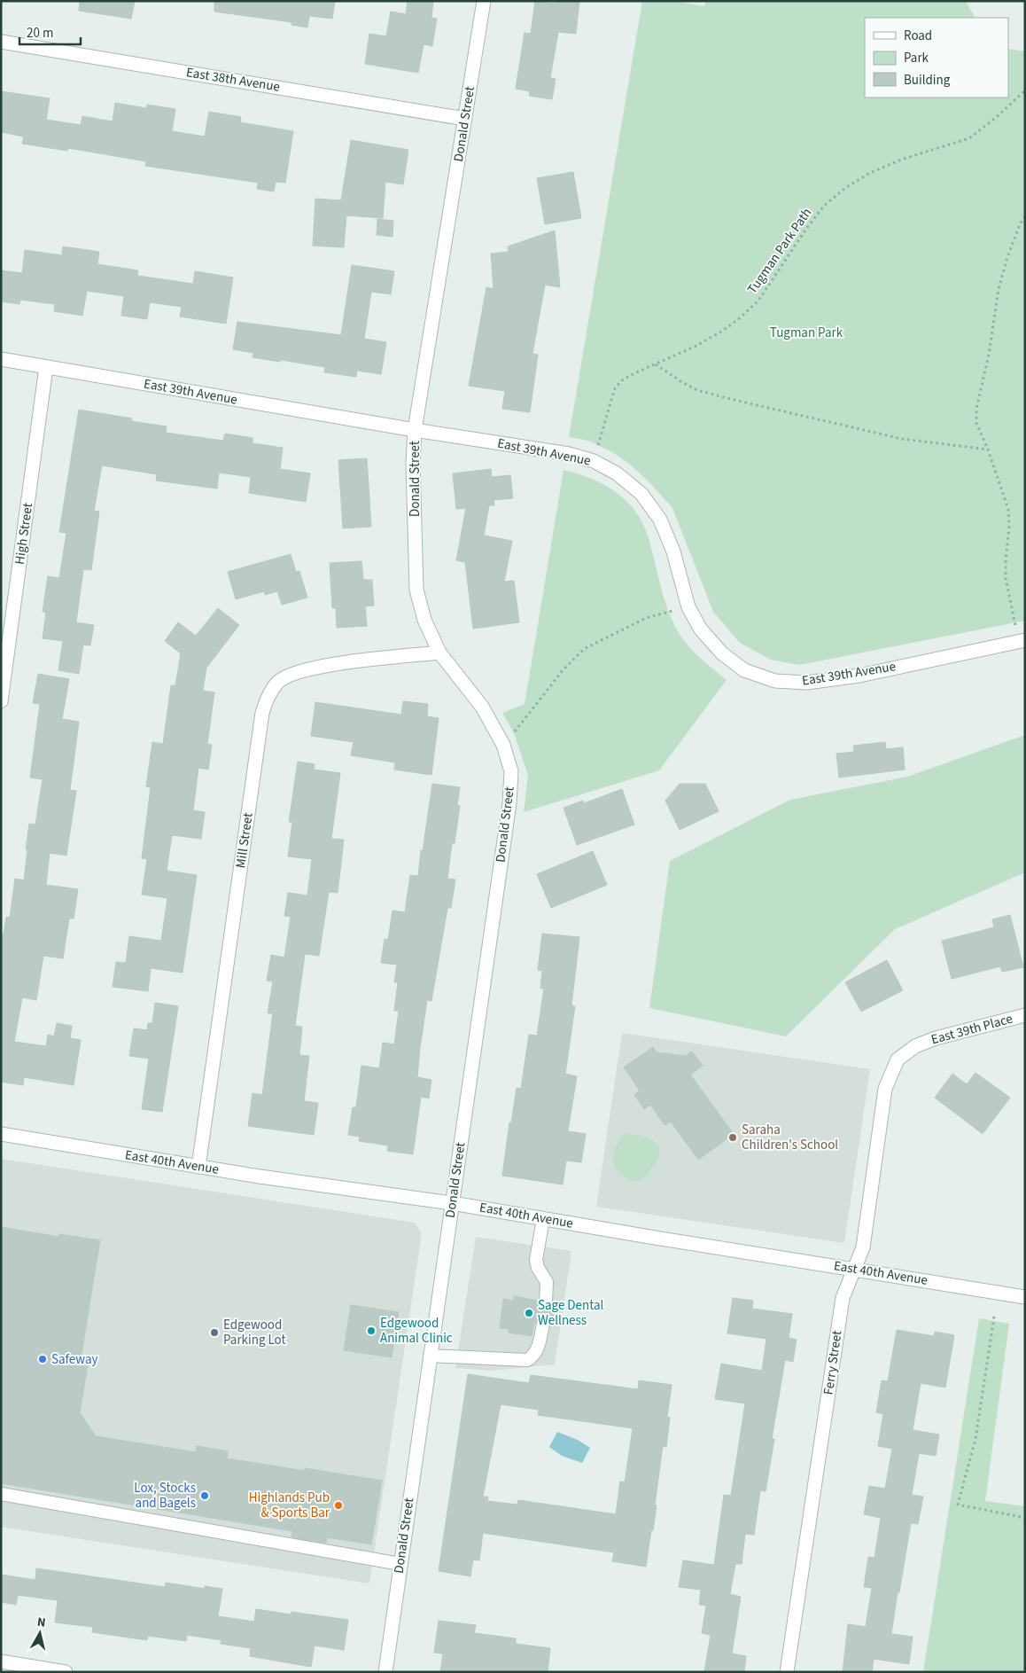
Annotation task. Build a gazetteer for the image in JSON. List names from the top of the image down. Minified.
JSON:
{"streets":{"street":["East 38th Avenue","Donald Street","East 39th Avenue","High Street","Mill Street","East 39th Place","East 40th Avenue","Ferry Street"],"path":["Tugman Park Path"]},"crossings":[["East 38th Avenue","Donald Street"],["Donald Street","East 39th Avenue"],["Donald Street","Mill Street"],["Donald Street","East 40th Avenue"],["Tugman Park Path","East 39th Avenue"],["East 39th Avenue","High Street"],["Mill Street","East 40th Avenue"],["East 39th Place","Ferry Street"],["East 40th Avenue","Ferry Street"]],"parks":["Tugman Park"],"places":["Saraha Children's School","Sage Dental Wellness","Edgewood Animal Clinic","Edgewood Parking Lot","Safeway","Lox, Stocks and Bagels","Highlands Pub & Sports Bar"],"legend":["Road","Park","Building"],"scale_bar":"20 m","north":"top"}
